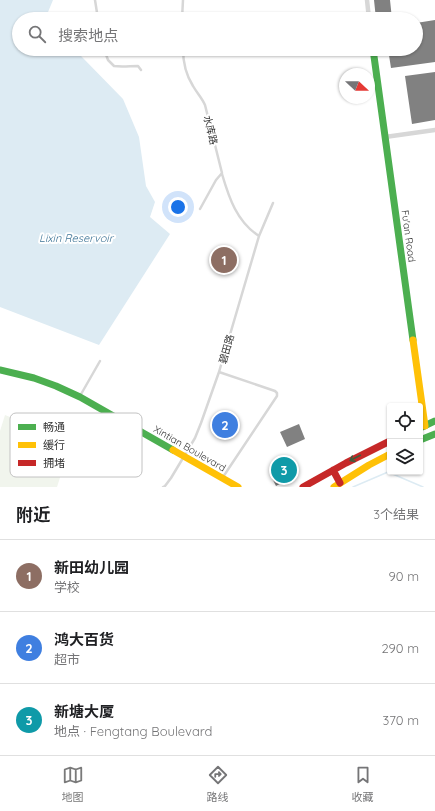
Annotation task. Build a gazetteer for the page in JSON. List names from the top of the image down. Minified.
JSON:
{"streets":{"street":["Fu'an Road","Xintian Boulevard"],"lane":["水库路","碧田路"]},"crossings":[["水库路","碧田路"],["碧田路","Xintian Boulevard"]],"water":["Lixin Reservoir"],"legend":["畅通","缓行","拥堵"],"north":"right","page":{"search":"搜索地点","pins":["1","2","3"],"heading":["附近","3个结果"],"list":[{"mark":"1","name":"新田幼儿园","note":"学校","value":"90 m"},{"mark":"2","name":"鸿大百货","note":"超市","value":"290 m"},{"mark":"3","name":"新塘大厦","note":"地点 · Fengtang Boulevard","value":"370 m"}],"nav":["地图","路线","收藏"]}}
